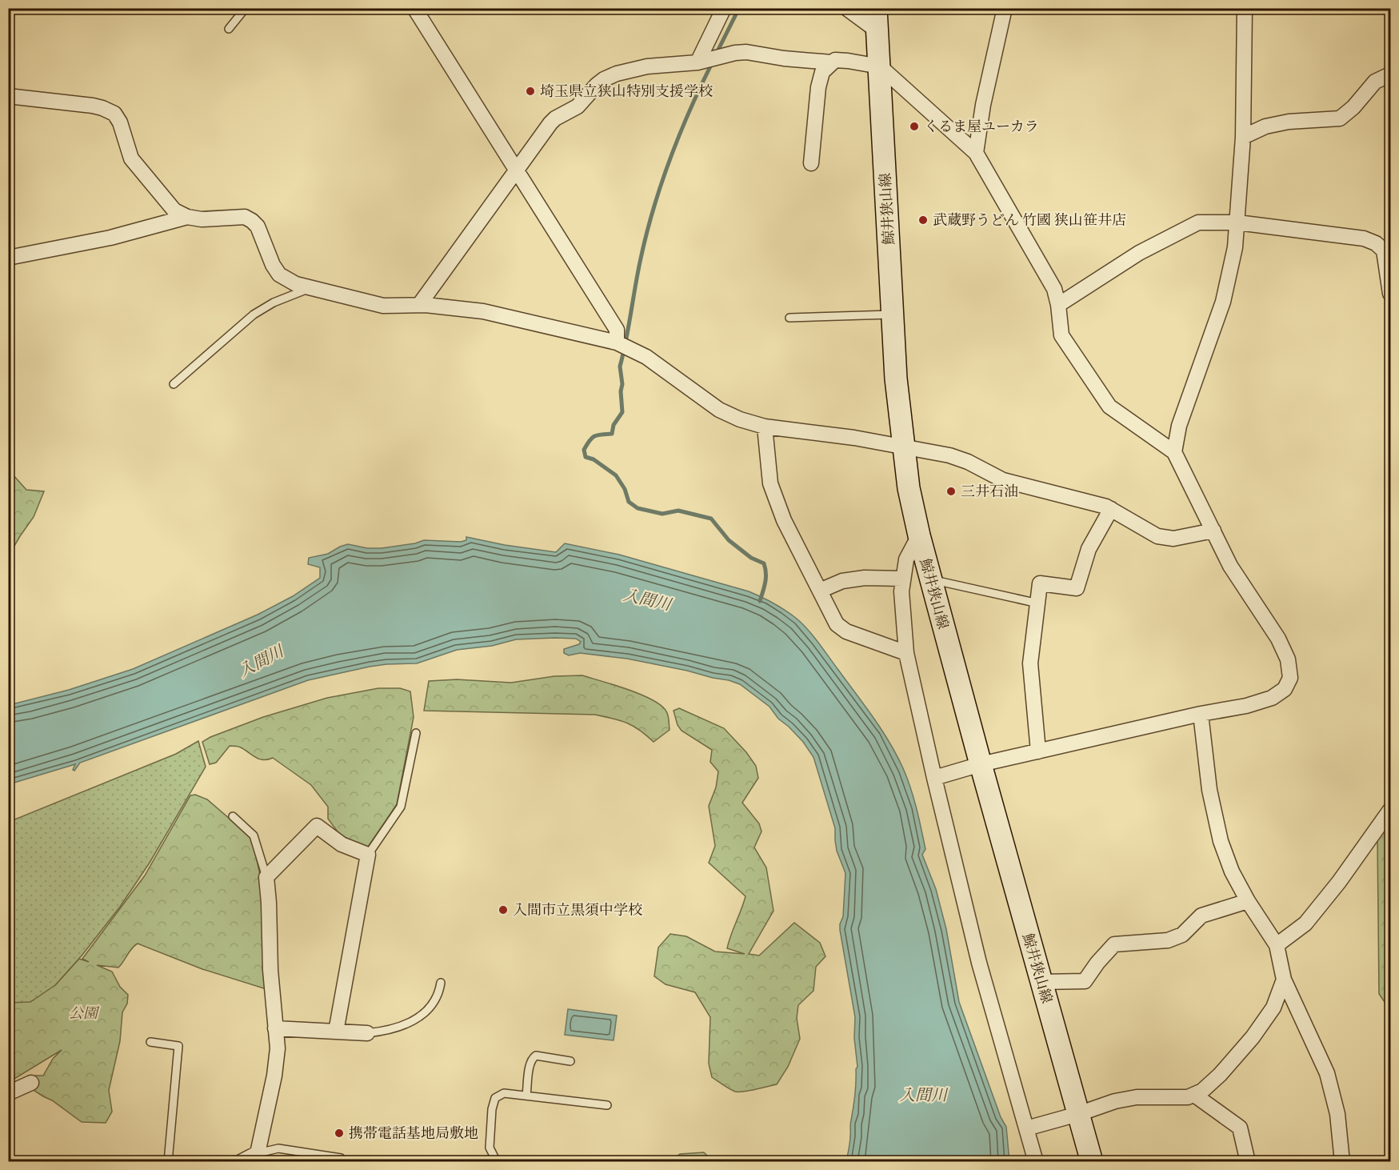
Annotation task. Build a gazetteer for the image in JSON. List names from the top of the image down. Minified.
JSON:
{"streets":{"main road":["鯨井狭山線"]},"water":["入間川"],"parks":["公園"],"places":["埼玉県立狭山特別支援学校","くるま屋ユーカラ","武蔵野うどん 竹國 狭山笹井店","三井石油","入間市立黒須中学校","携帯電話基地局敷地"]}
